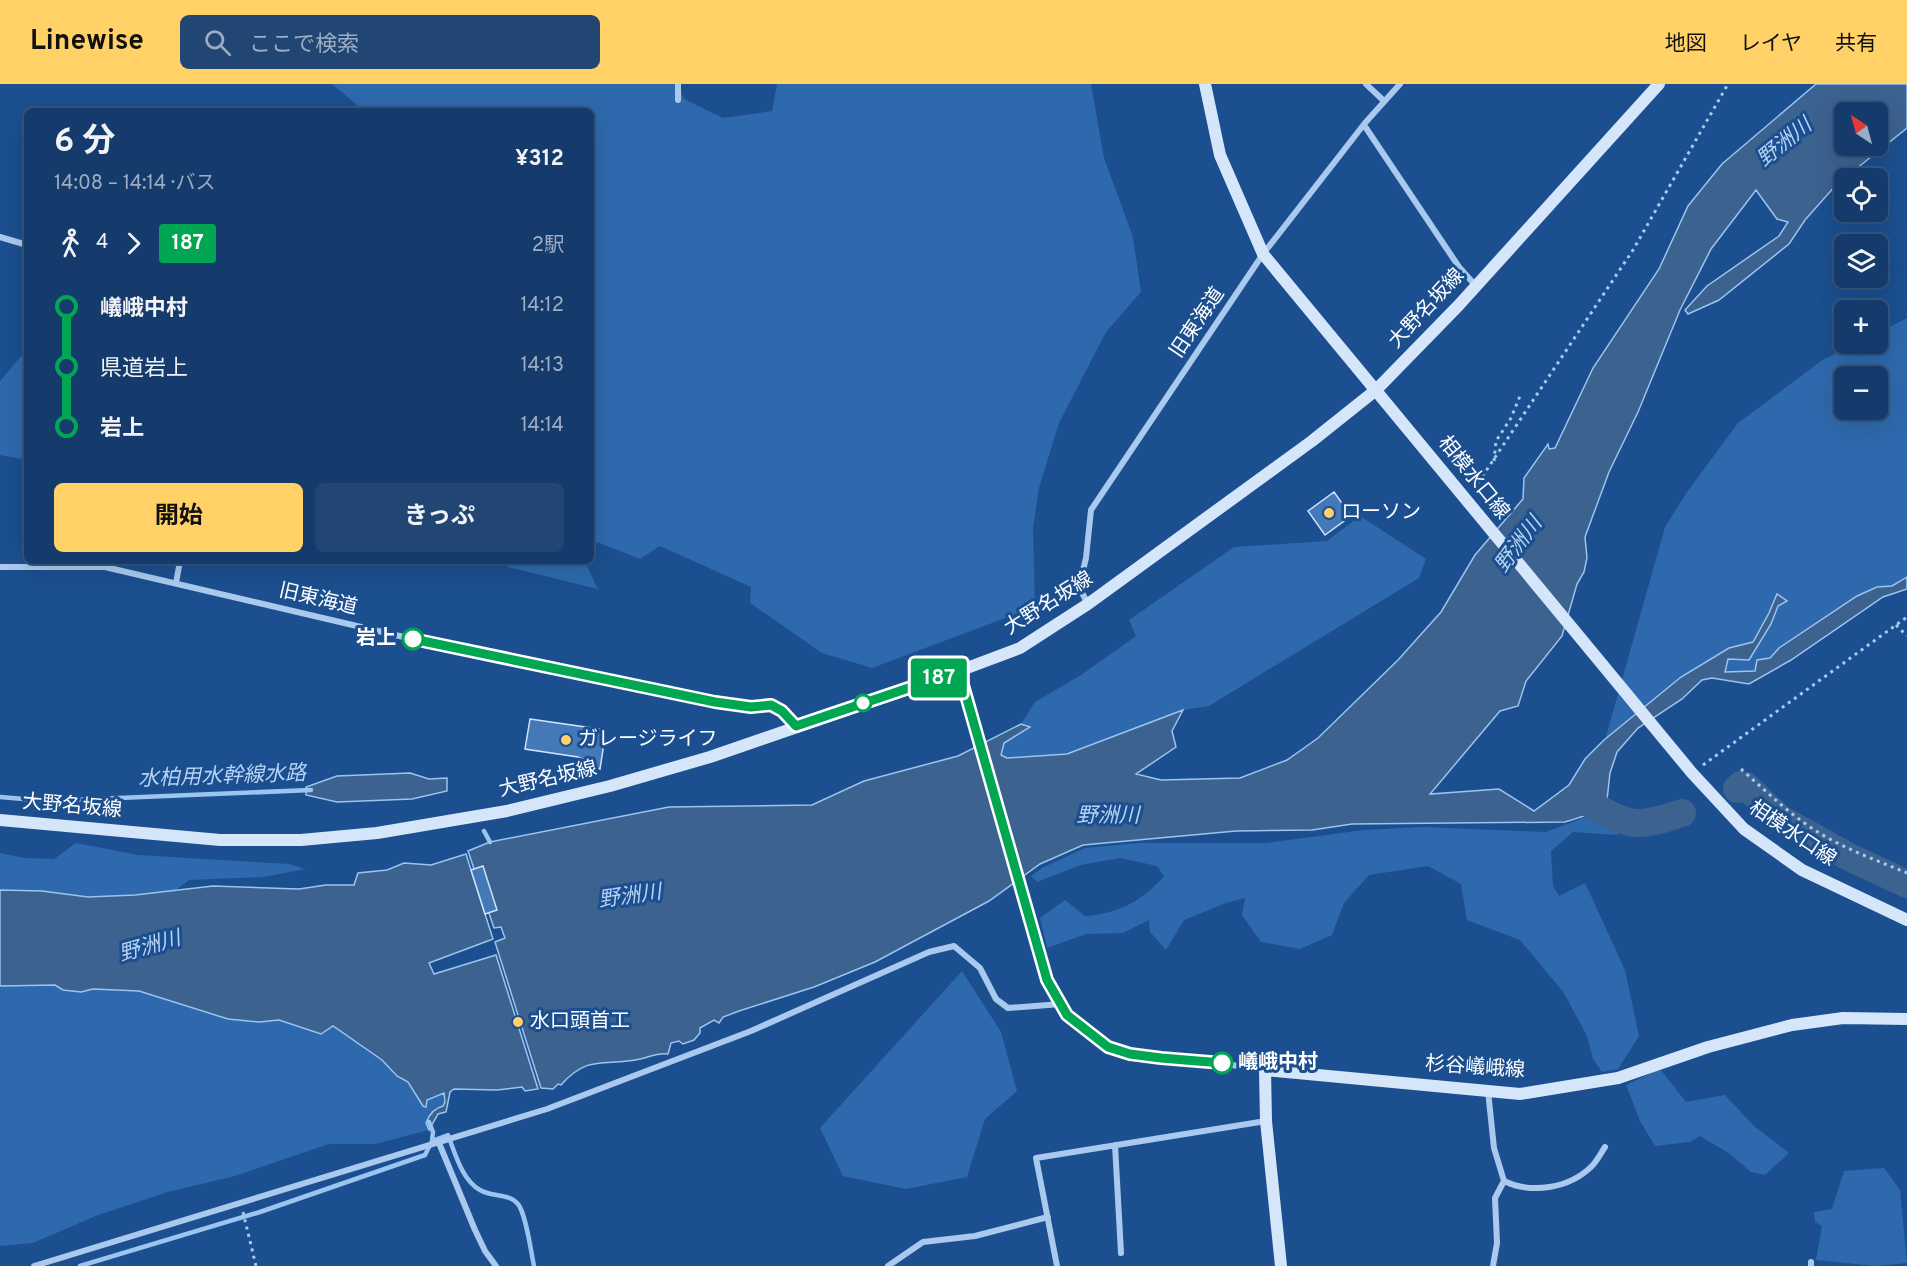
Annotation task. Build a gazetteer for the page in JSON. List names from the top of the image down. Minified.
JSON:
{"streets":{"main road":["大野名坂線","相模水口線","杉谷嶬峨線"],"street":["旧東海道"]},"crossings":[["大野名坂線","旧東海道"],["大野名坂線","相模水口線"],["旧東海道","相模水口線"]],"water":["野洲川","水柏用水幹線水路"],"places":["ローソン","岩上","ガレージライフ","水口頭首工","嶬峨中村"],"lines":["bus line 187"],"north":"top left","page":{"header":"Linewise","search":"ここで検索","nav":["地図","レイヤ","共有"],"on_map":"187","map_buttons":["+","−"],"heading":["6 分","14:08 – 14:14 · バス","¥312"],"legs":["4","187","2駅"],"list":[{"name":"嶬峨中村","value":"14:12"},{"name":"県道岩上","value":"14:13"},{"name":"岩上","value":"14:14"}],"buttons":["開始","きっぷ"]}}
